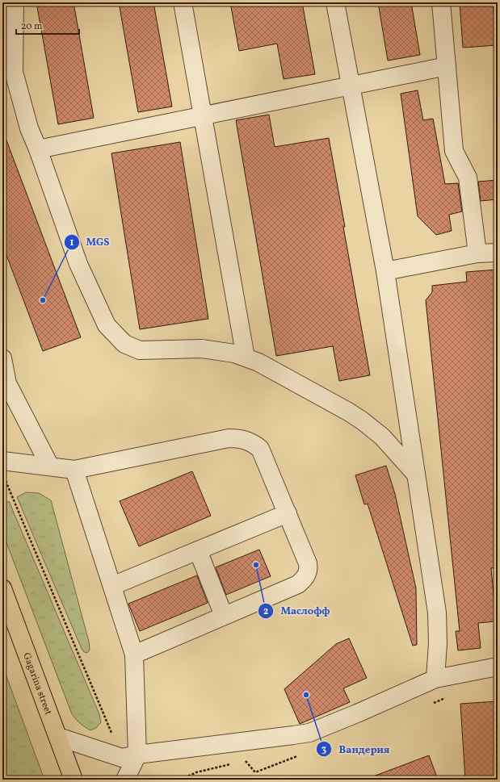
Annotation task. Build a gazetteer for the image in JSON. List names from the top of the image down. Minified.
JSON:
{"streets":{"main road":["Gagarina street"]},"places":["MGS","Маслофф","Вандерия"],"scale_bar":"20 m"}
